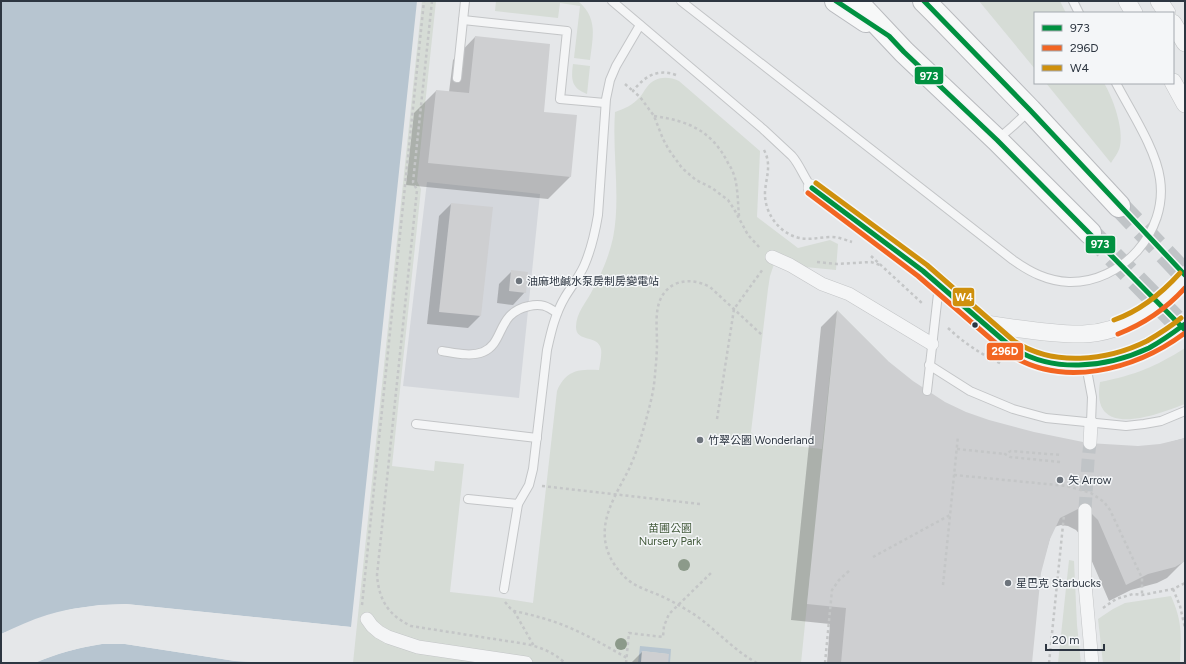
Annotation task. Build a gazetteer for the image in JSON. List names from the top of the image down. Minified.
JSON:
{"parks":["苗圃公園 Nursery Park"],"places":["油麻地鹹水泵房制房變電站","竹翠公園 Wonderland","矢 Arrow","星巴克 Starbucks"],"lines":["transit line 973","transit line W4","transit line 296D"],"legend":["973","296D","W4"],"scale_bar":"20 m"}
